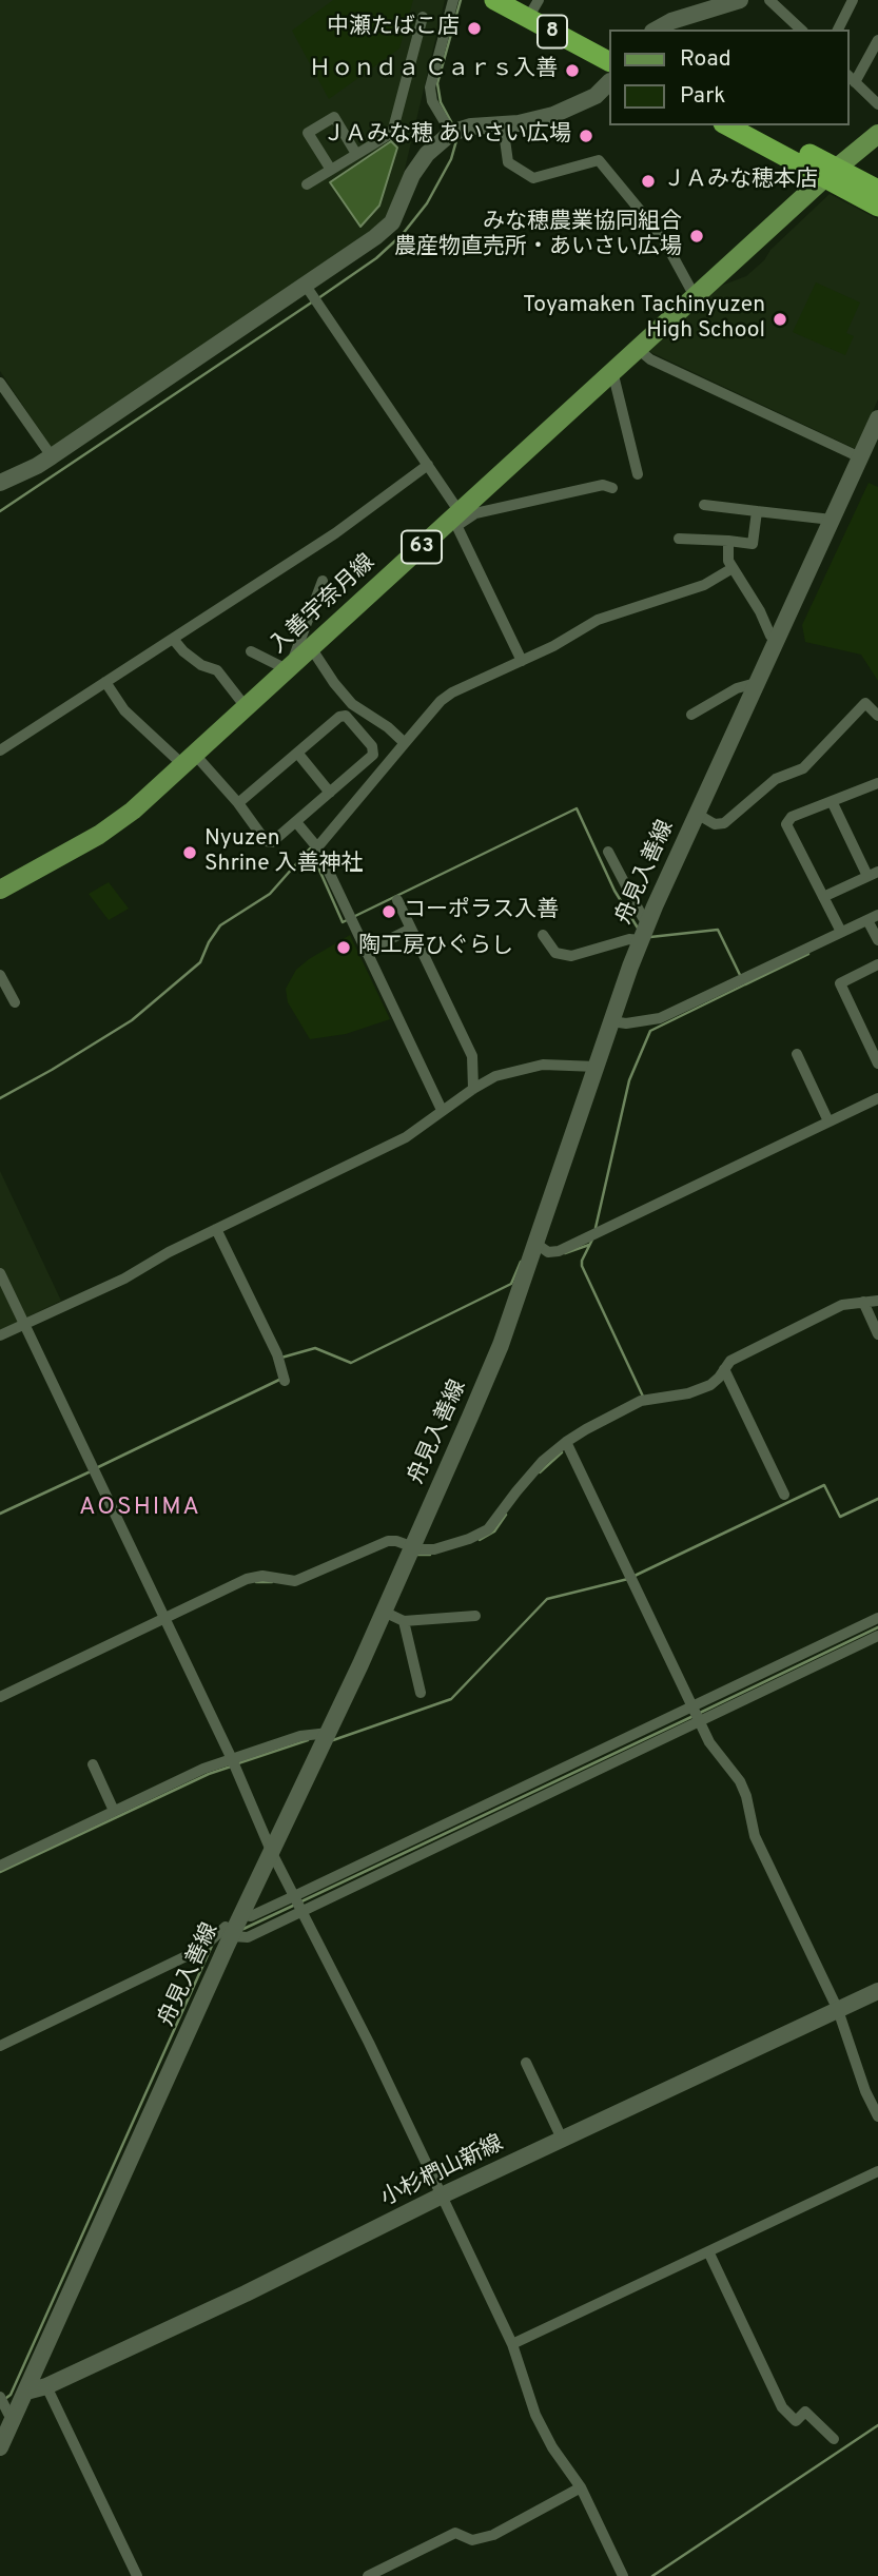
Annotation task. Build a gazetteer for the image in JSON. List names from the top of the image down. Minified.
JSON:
{"streets":{"highway":["8"],"main road":["63","入善宇奈月線","舟見入善線","小杉椚山新線"]},"crossings":[["舟見入善線","小杉椚山新線"]],"districts":["AOSHIMA"],"places":["中瀬たばこ店","Ｈｏｎｄａ Ｃａｒｓ入善","ＪＡみな穂 あいさい広場","ＪＡみな穂本店","みな穂農業協同組合 農産物直売所・あいさい広場","Toyamaken Tachinyuzen High School","Nyuzen Shrine 入善神社","コーポラス入善","陶工房ひぐらし"],"legend":["Road","Park"]}
